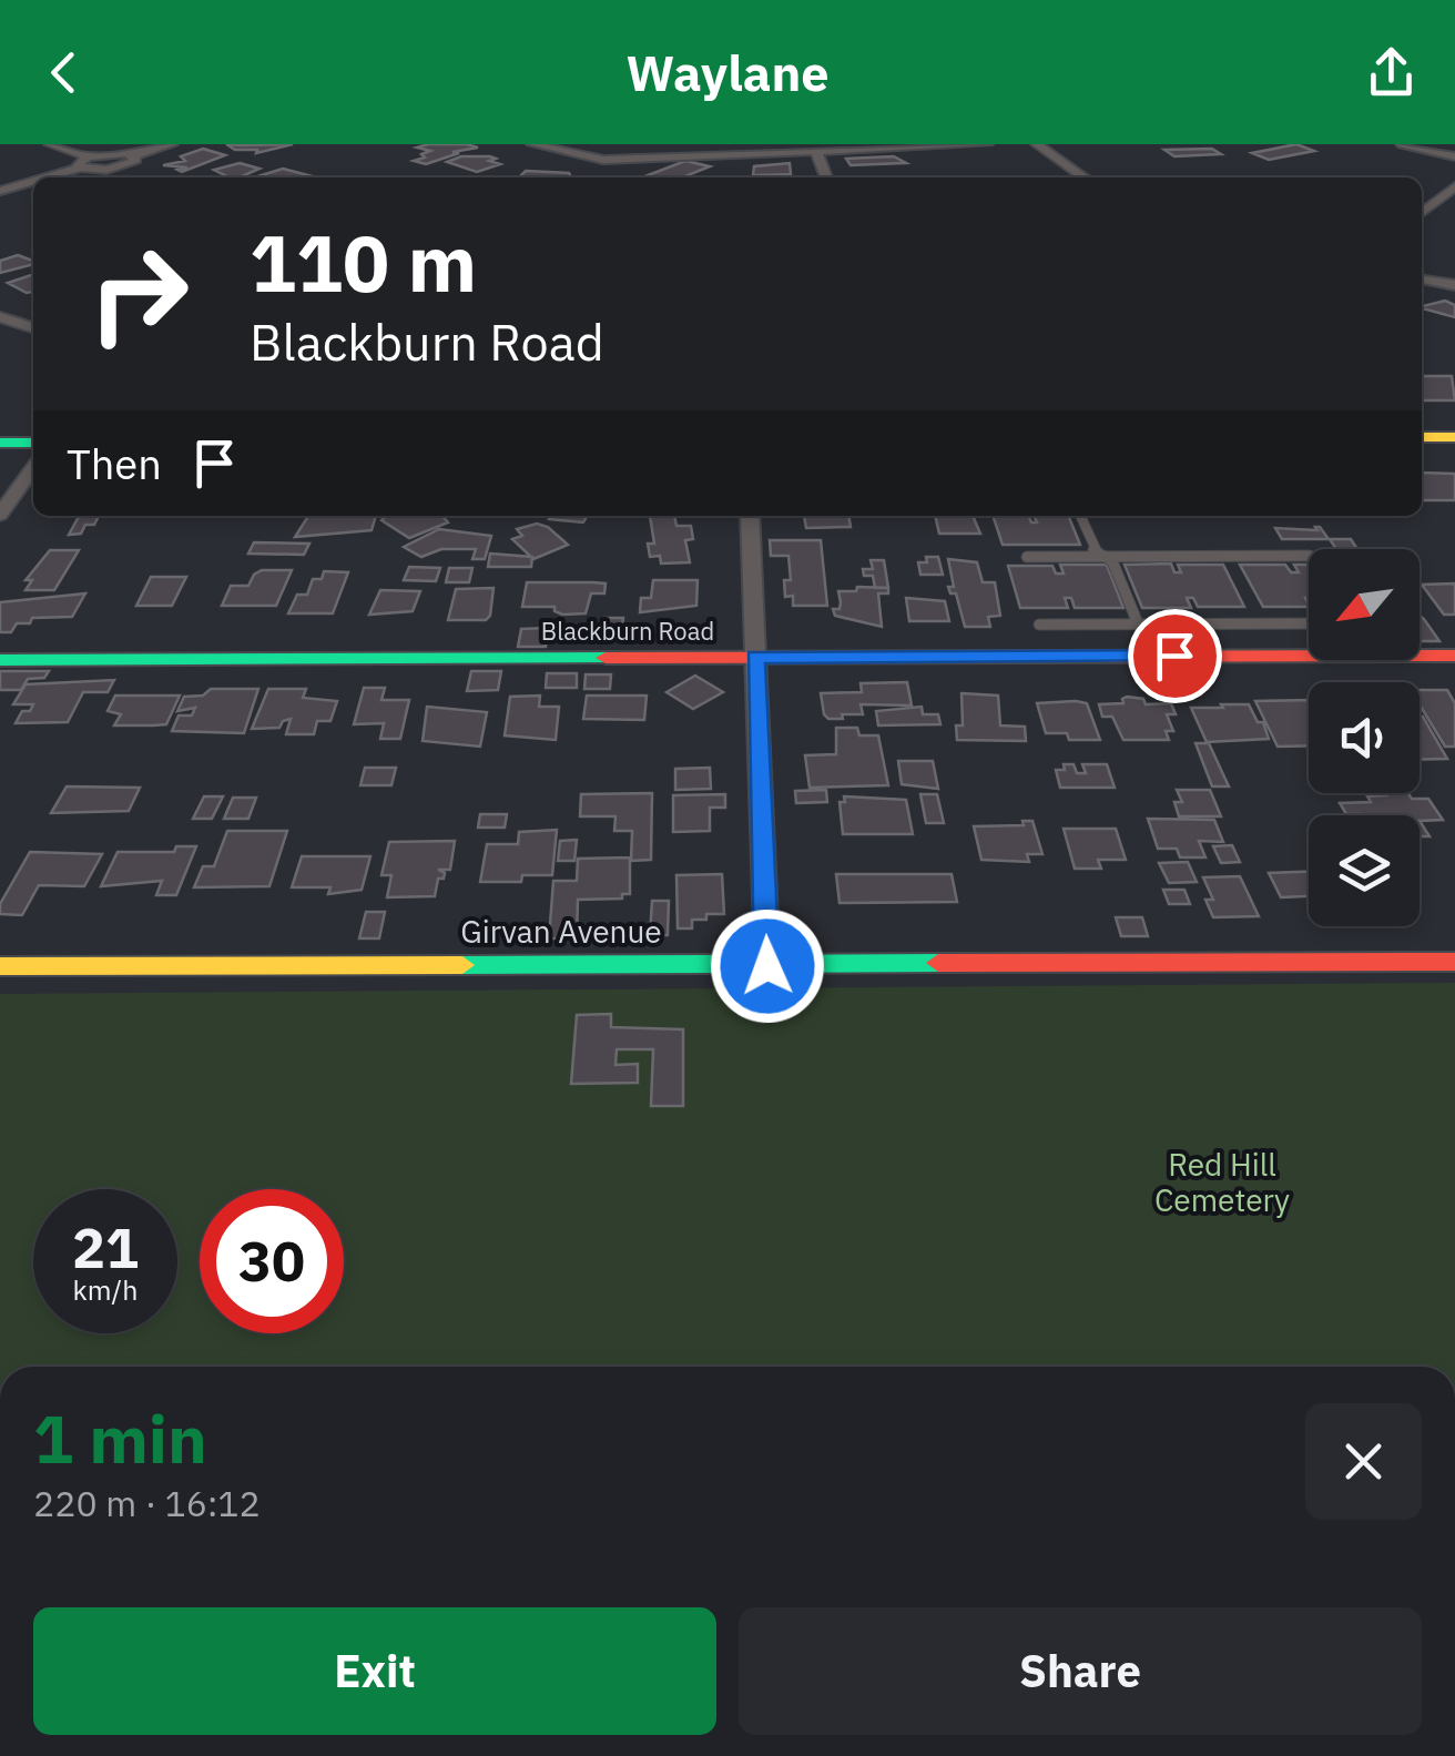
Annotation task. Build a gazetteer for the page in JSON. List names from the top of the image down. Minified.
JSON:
{"streets":{"street":["Blackburn Road","Girvan Avenue"]},"parks":["Red Hill Cemetery"],"north":"bottom left","page":{"header":"Waylane","turn":["110 m","Blackburn Road"],"then":"Then","speed":"21 km/h","limit":"30","heading":["1 min","220 m · 16:12"],"buttons":["Exit","Share"]}}
